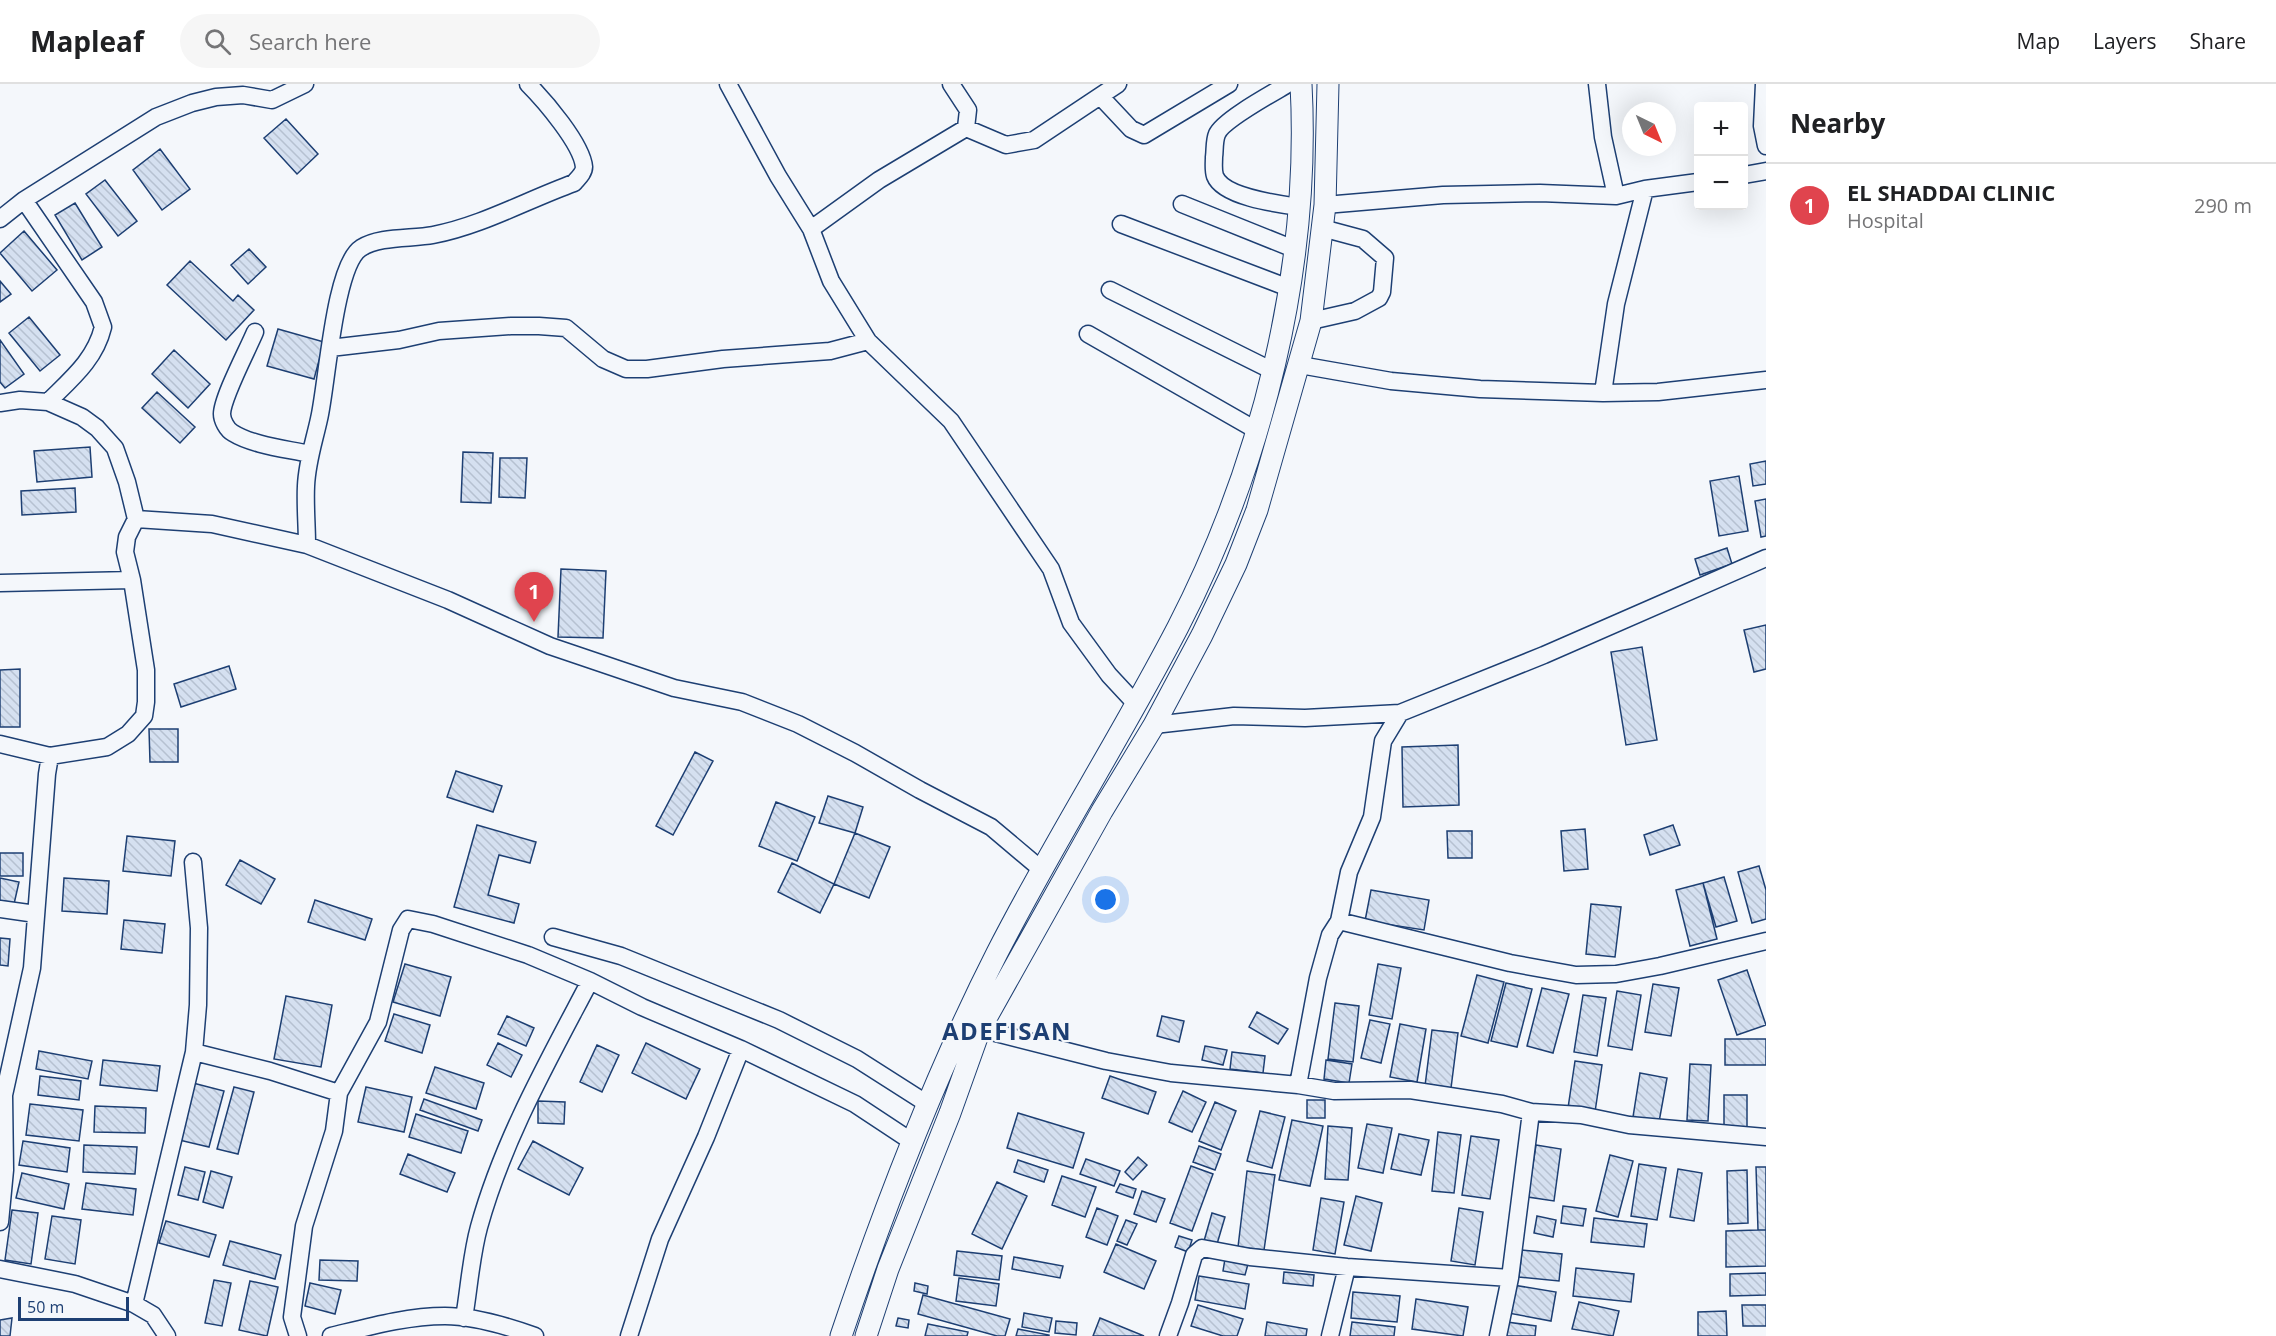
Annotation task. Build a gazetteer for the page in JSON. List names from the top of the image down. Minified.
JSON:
{"districts":["ADEFISAN"],"scale_bar":"50 m","north":"bottom right","page":{"header":"Mapleaf","search":"Search here","nav":["Map","Layers","Share"],"heading":"Nearby","map_buttons":["+","−"],"list":[{"mark":"1","name":"EL SHADDAI CLINIC","note":"Hospital","value":"290 m"}],"pins":"1","scale":"50 m"}}
